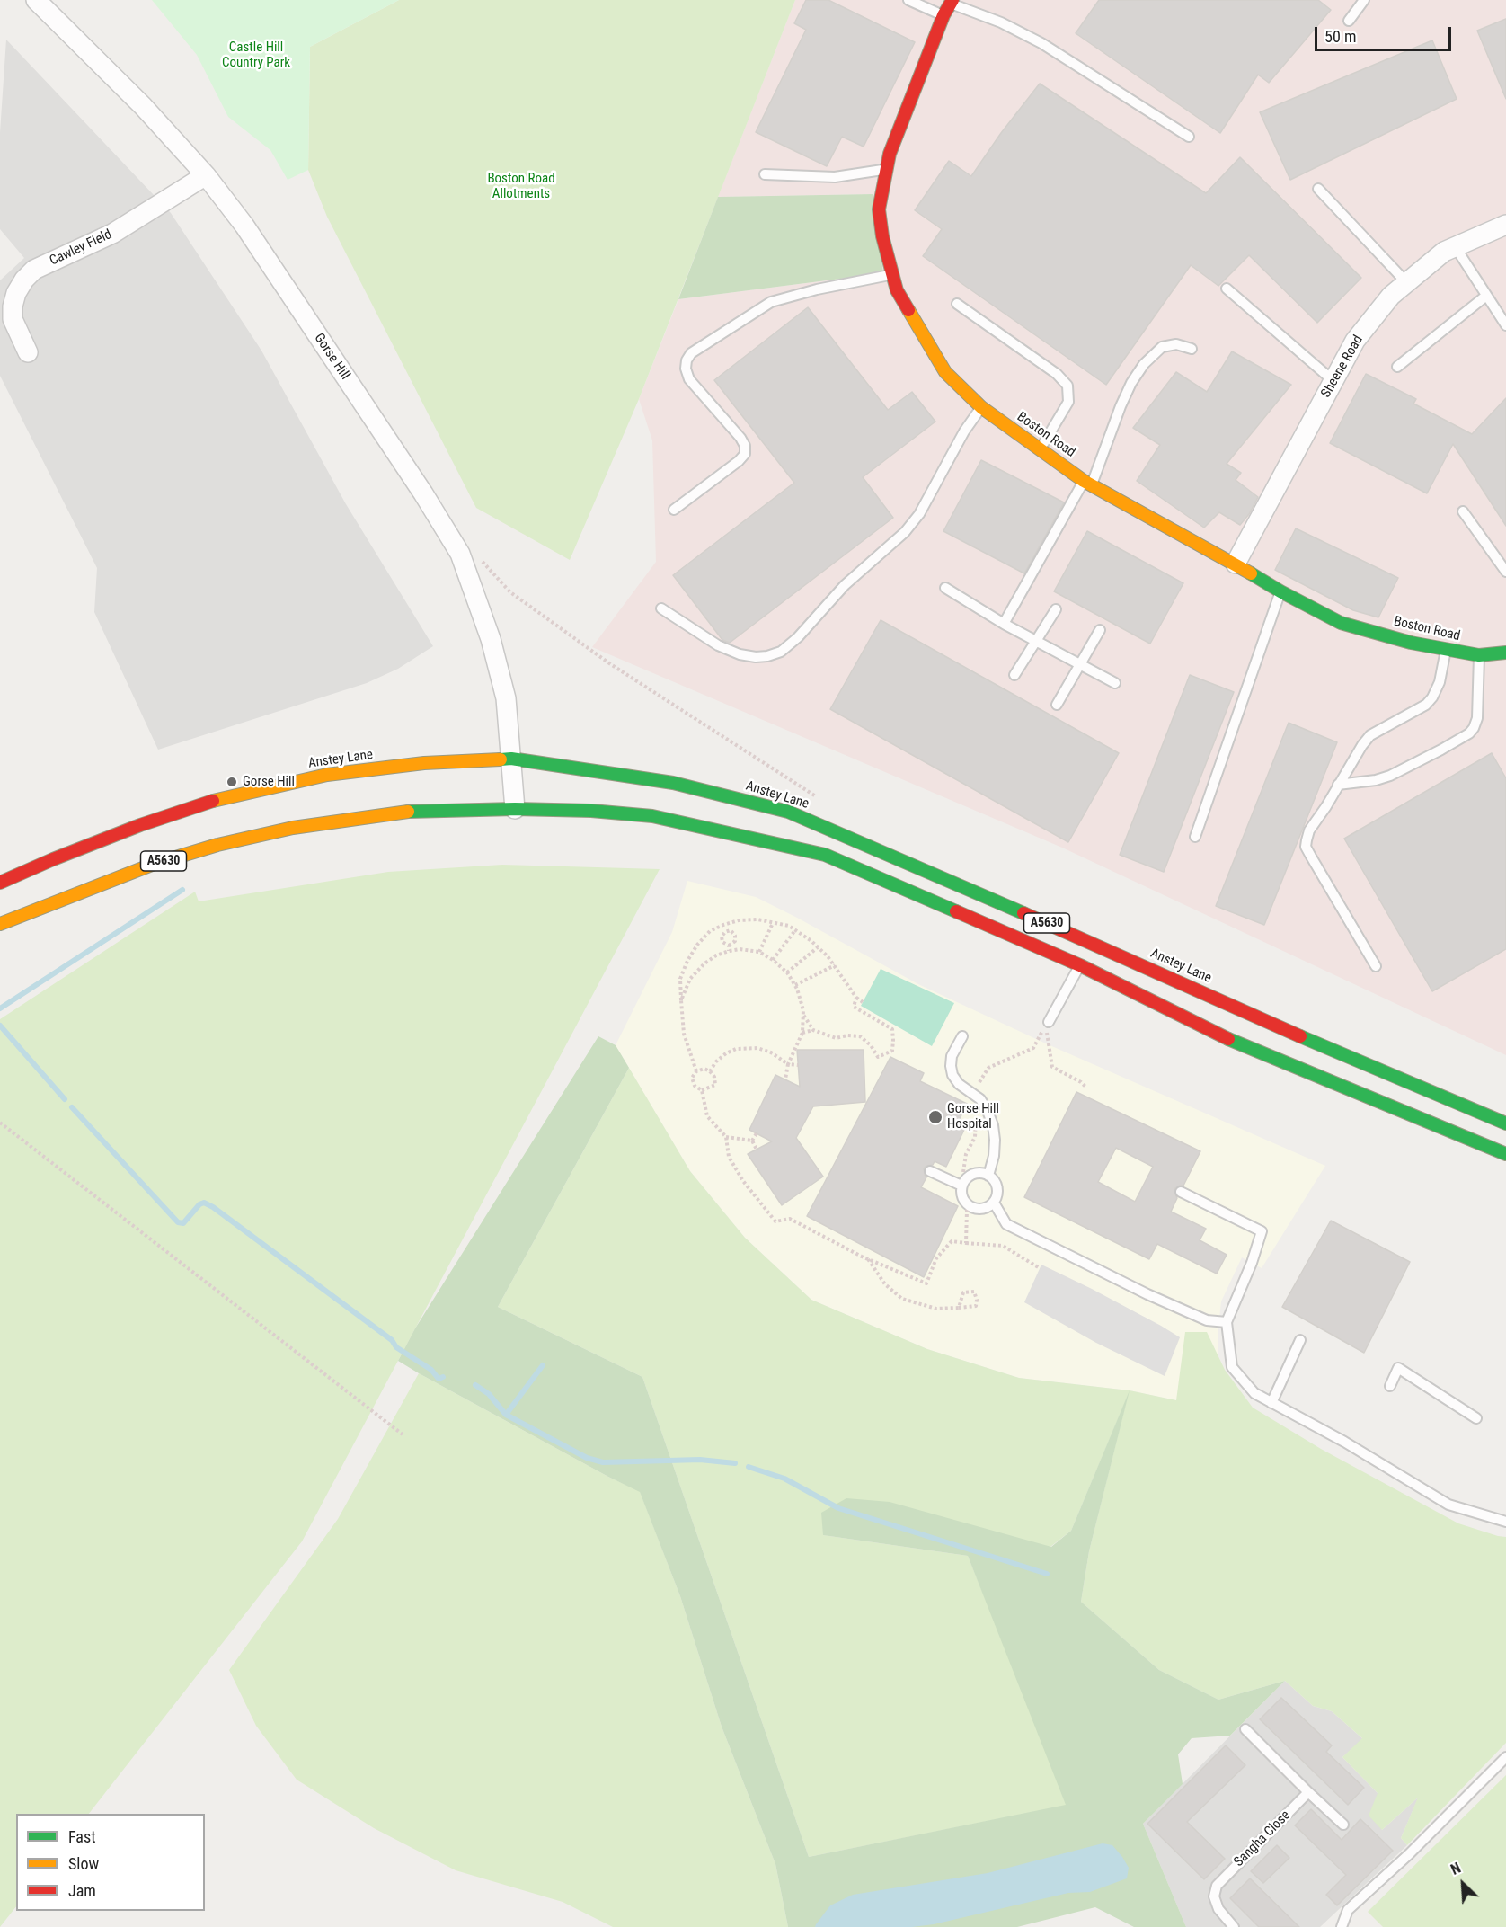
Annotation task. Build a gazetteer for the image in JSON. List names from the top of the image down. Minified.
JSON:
{"streets":{"main road":["Boston Road","Anstey Lane","A5630"],"street":["Cawley Field","Gorse Hill","Sheene Road"],"lane":["Sangha Close"]},"crossings":[["Cawley Field","Gorse Hill"],["Gorse Hill","Anstey Lane"],["Gorse Hill","A5630"],["Sheene Road","Boston Road"]],"parks":["Castle Hill Country Park","Boston Road Allotments"],"places":["Gorse Hill","Gorse Hill Hospital"],"legend":["Fast","Slow","Jam"],"scale_bar":"50 m","north":"top left"}
